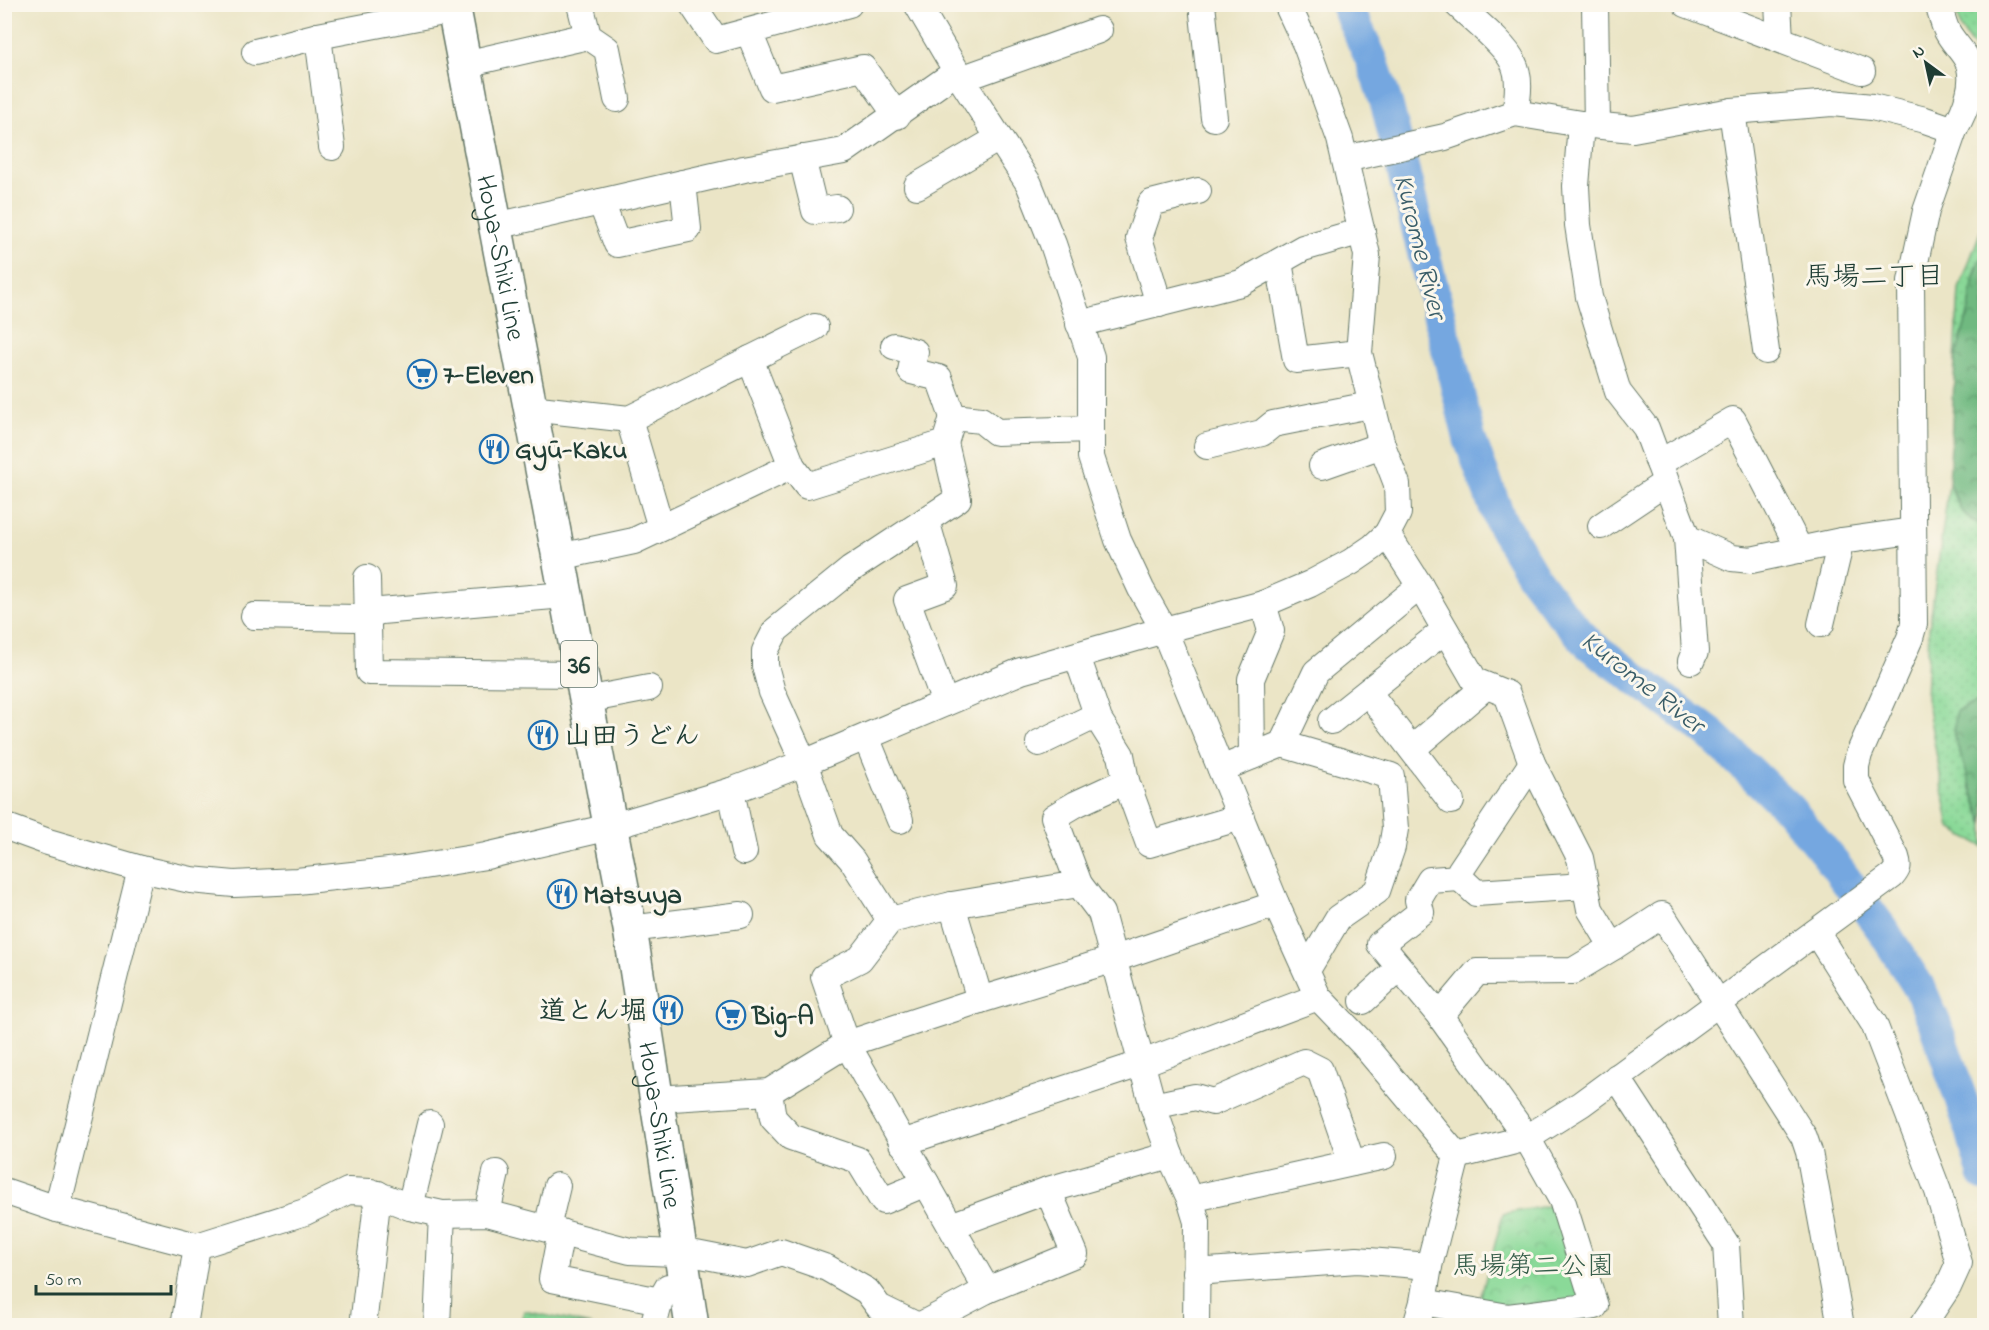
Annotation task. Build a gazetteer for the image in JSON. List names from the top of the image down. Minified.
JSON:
{"streets":{"main road":["Hoya-Shiki Line","36"]},"districts":["馬場二丁目"],"water":["Kurome River"],"parks":["馬場第二公園"],"places":{"supermarket":["7-Eleven","Big-A"],"restaurant":["Gyū-Kaku","山田うどん","Matsuya","道とん堀"]},"scale_bar":"50 m","north":"top left"}
